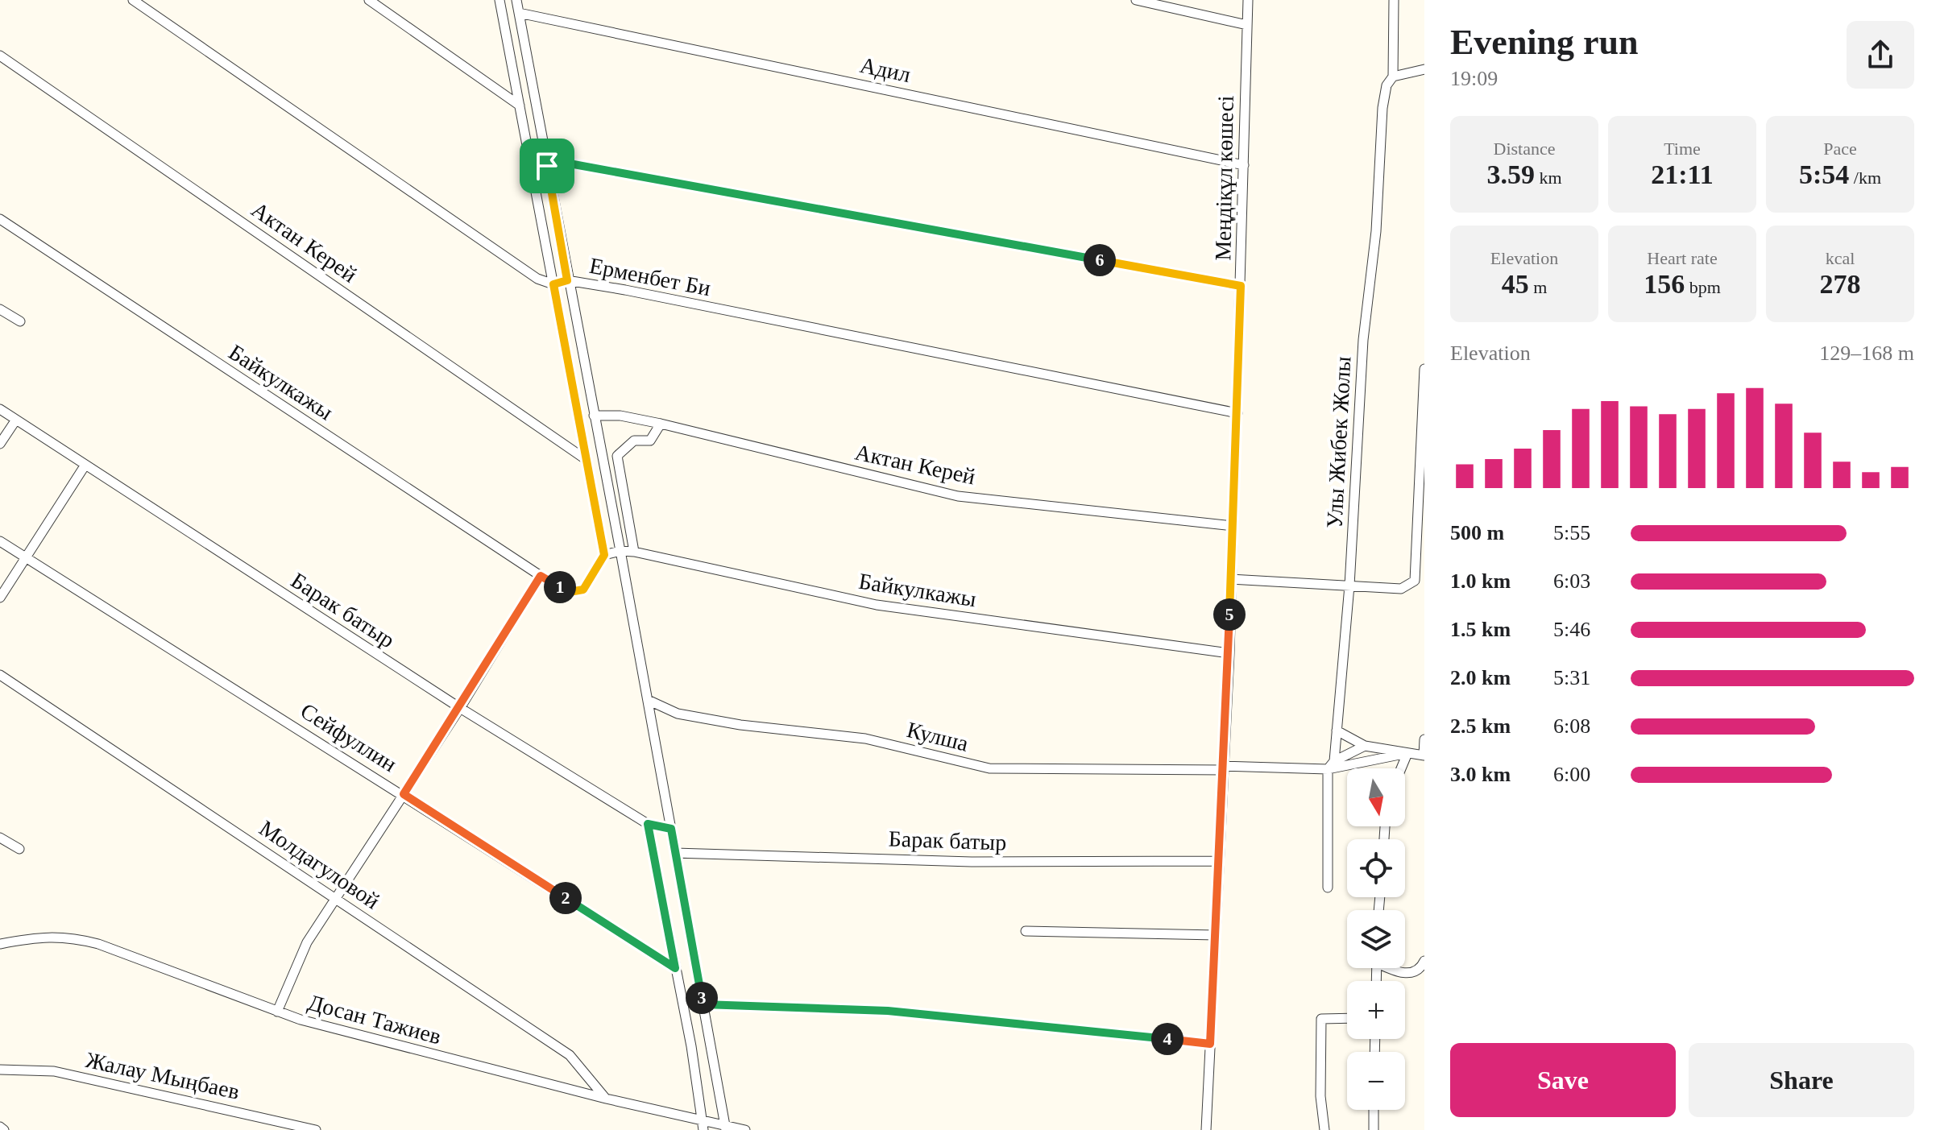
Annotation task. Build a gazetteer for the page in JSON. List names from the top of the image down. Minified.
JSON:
{"streets":{"street":["Адил","Меңдіқұл көшесі","Актан Керей","Ерменбет Би","Байкулкажы","Улы Жибек Жолы","Барак батыр","Кулша","Сейфуллин","Молдагуловой","Досан Тажиев","Жалау Мыңбаев"]},"crossings":[["Адил","Меңдіқұл көшесі"],["Меңдіқұл көшесі","Актан Керей"],["Меңдіқұл көшесі","Ерменбет Би"],["Меңдіқұл көшесі","Байкулкажы"],["Меңдіқұл көшесі","Барак батыр"],["Меңдіқұл көшесі","Кулша"],["Улы Жибек Жолы","Кулша"],["Молдагуловой","Досан Тажиев"]],"north":"bottom","page":{"heading":["Evening run","19:09"],"stats":[["Distance","3.59 km"],["Time","21:11"],["Pace","5:54 /km"],["Elevation","45 m"],["Heart rate","156 bpm"],["kcal","278"]],"pins":["6","1","5","2","3","4"],"chart":["Elevation","129–168 m"],"list":[{"name":"500 m","note":"5:55"},{"name":"1.0 km","note":"6:03"},{"name":"1.5 km","note":"5:46"},{"name":"2.0 km","note":"5:31"},{"name":"2.5 km","note":"6:08"},{"name":"3.0 km","note":"6:00"}],"map_buttons":["+","−"],"buttons":["Save","Share"]}}
